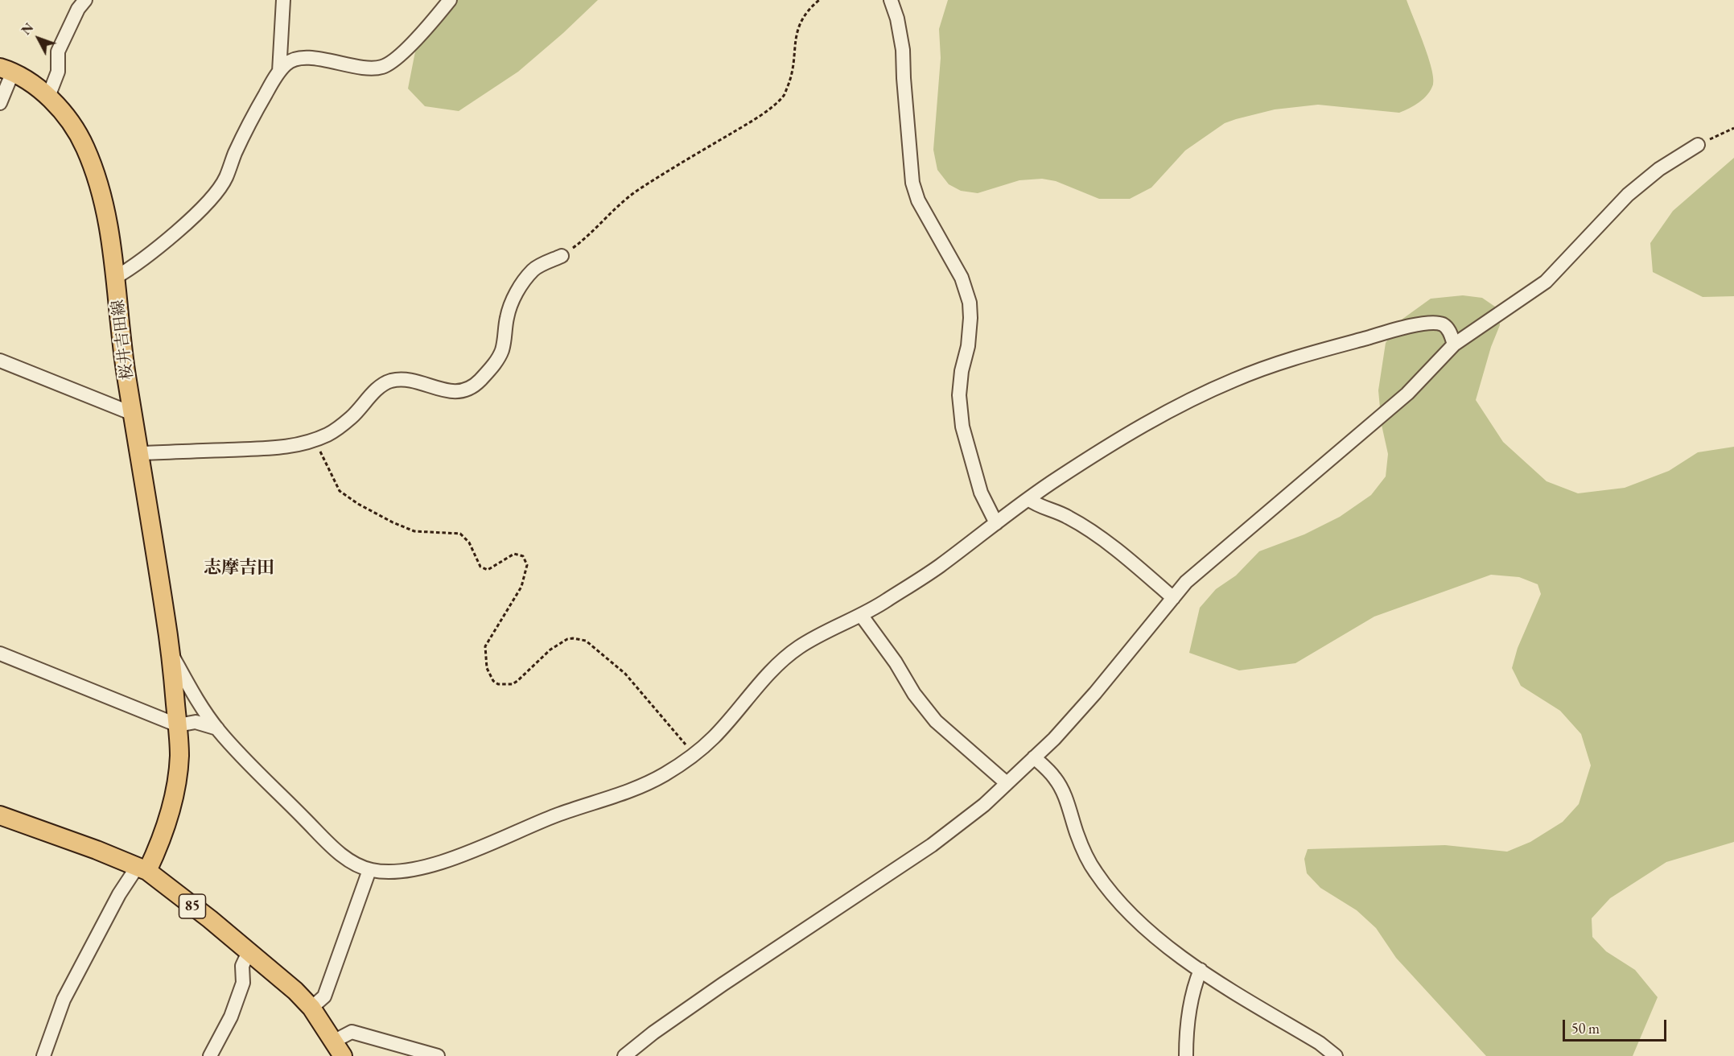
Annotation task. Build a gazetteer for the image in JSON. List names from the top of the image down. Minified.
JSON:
{"streets":{"main road":["桜井吉田線","85"]},"crossings":[["桜井吉田線","85"]],"districts":["志摩吉田"],"scale_bar":"50 m","north":"top left"}
